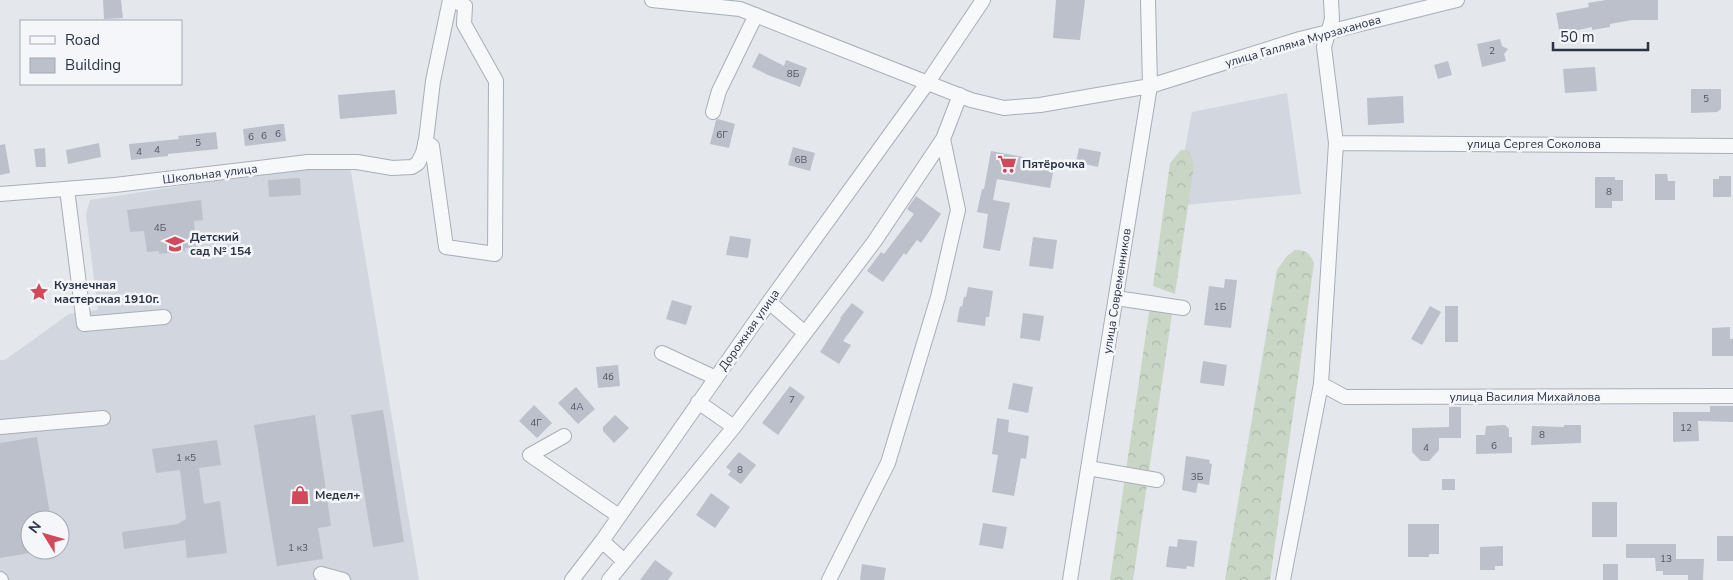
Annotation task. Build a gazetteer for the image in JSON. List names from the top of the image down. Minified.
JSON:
{"streets":{"street":["улица Галляма Мурзаханова","улица Сергея Соколова","Школьная улица","улица Современников","Дорожная улица","улица Василия Михайлова"]},"crossings":[["улица Галляма Мурзаханова","улица Современников"],["улица Галляма Мурзаханова","Дорожная улица"]],"places":{"supermarket":["Пятёрочка"],"school or university":["Детский сад № 154"],"place":["Кузнечная мастерская 1910г."],"shop":["Медел+"]},"house_numbers":["2","8Б","5","6","6Г","6","6","5","4","4","6В","8","4Б","1Б","4б","7","4А","4Г","12","8","6","4","1 к5","8","3Б","1 к3","13"],"legend":["Road","Building"],"scale_bar":"50 m","north":"top left"}
